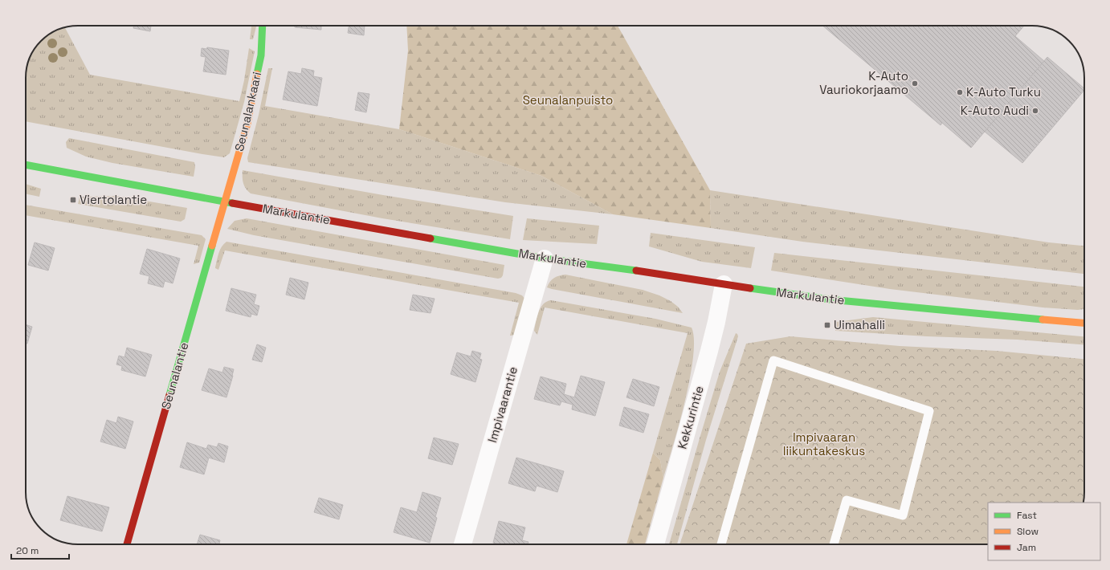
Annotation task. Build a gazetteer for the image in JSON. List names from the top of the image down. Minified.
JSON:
{"streets":{"main road":["Seunalankaari","Markulantie","Seunalantie"],"street":["Impivaarantie","Kekkurintie"]},"crossings":[["Seunalankaari","Markulantie"],["Seunalankaari","Seunalantie"],["Markulantie","Seunalantie"],["Markulantie","Impivaarantie"],["Markulantie","Kekkurintie"]],"parks":["Seunalanpuisto","Impivaaran liikuntakeskus"],"places":{"other":["K-Auto Vauriokorjaamo","K-Auto Turku","K-Auto Audi"],"transit":["Viertolantie","Uimahalli"]},"legend":["Fast","Slow","Jam"],"scale_bar":"20 m"}
